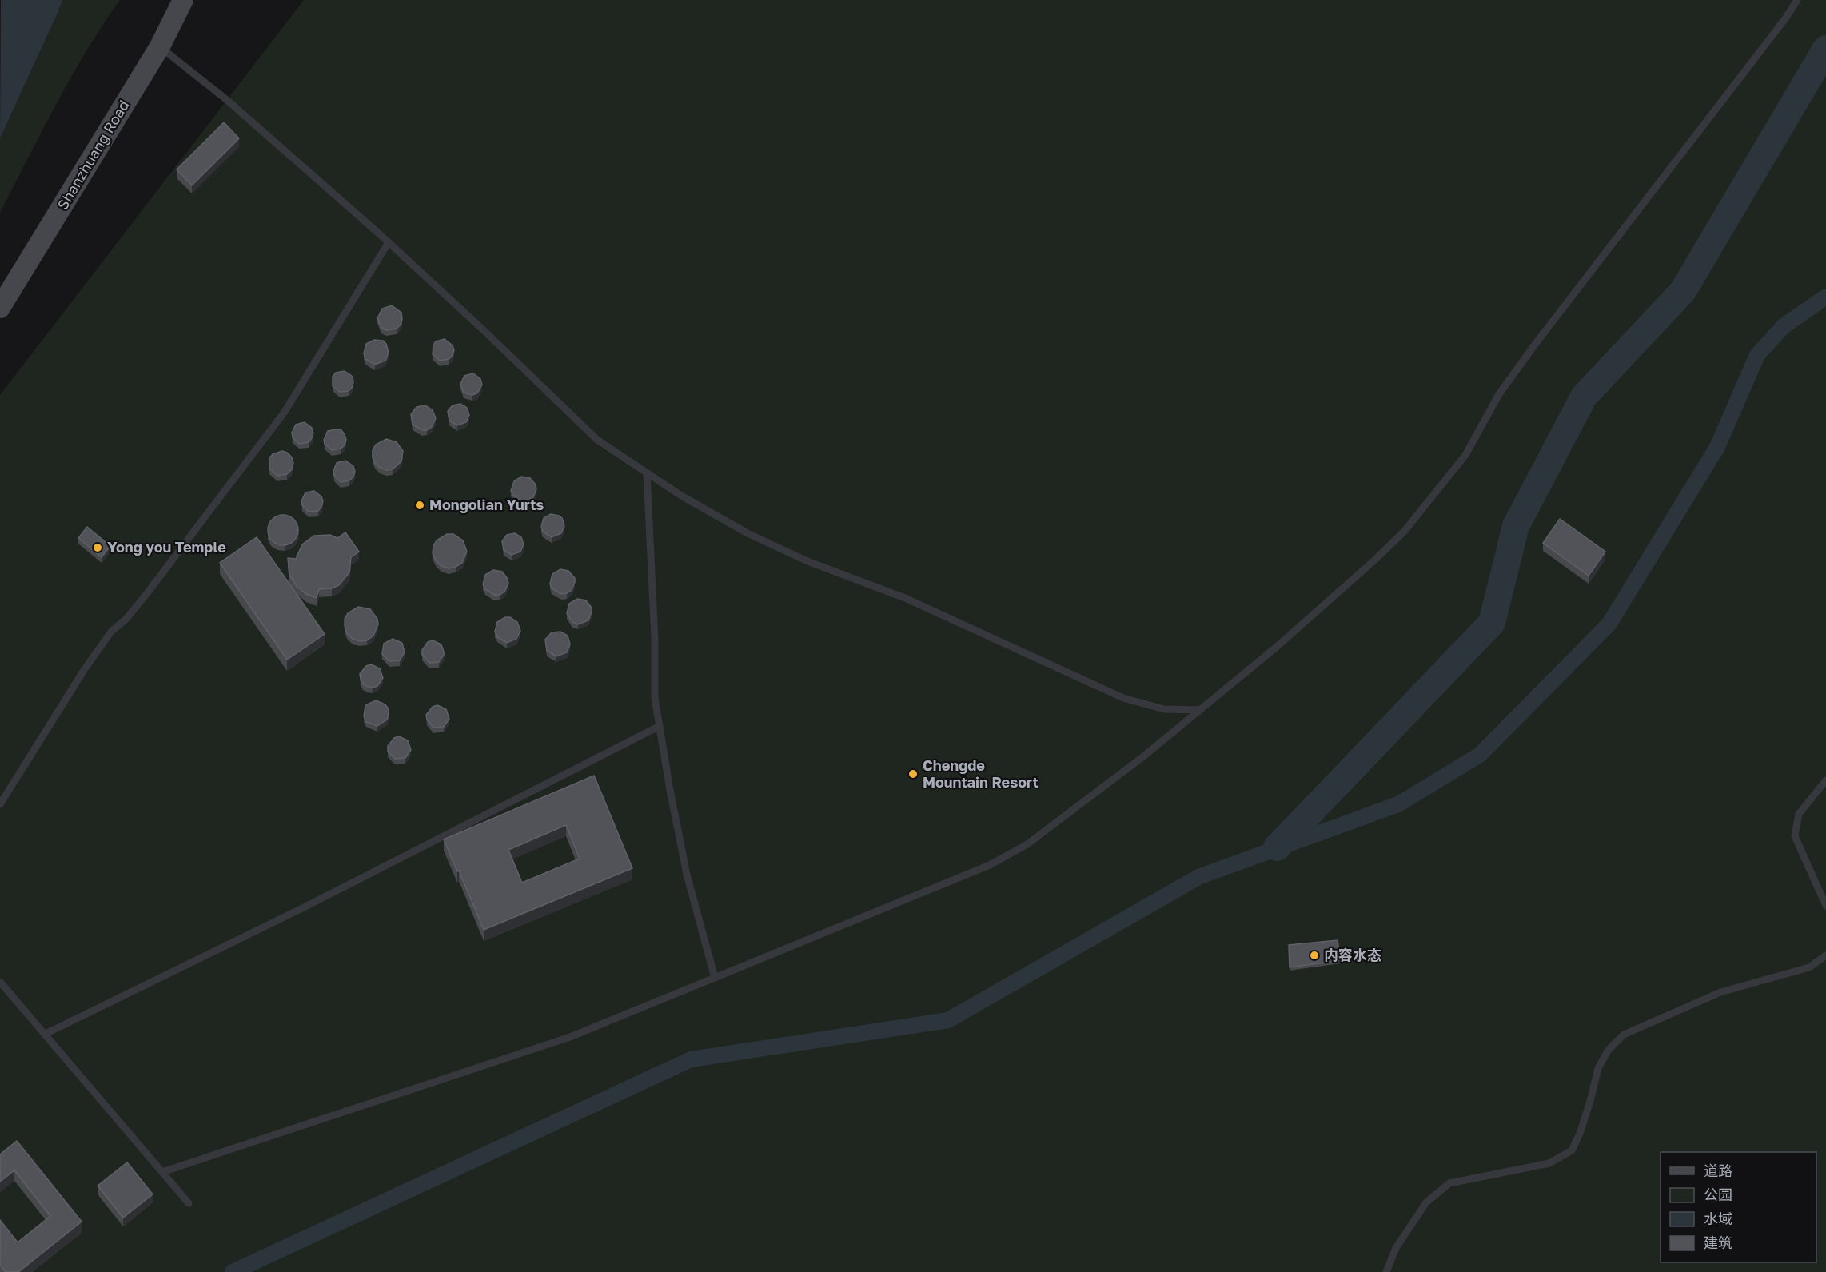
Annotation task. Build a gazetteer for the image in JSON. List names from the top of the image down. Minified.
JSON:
{"streets":{"main road":["Shanzhuang Road"]},"places":["Mongolian Yurts","Yong you Temple","Chengde Mountain Resort","内容水态"],"legend":["道路","公园","水域","建筑"]}
